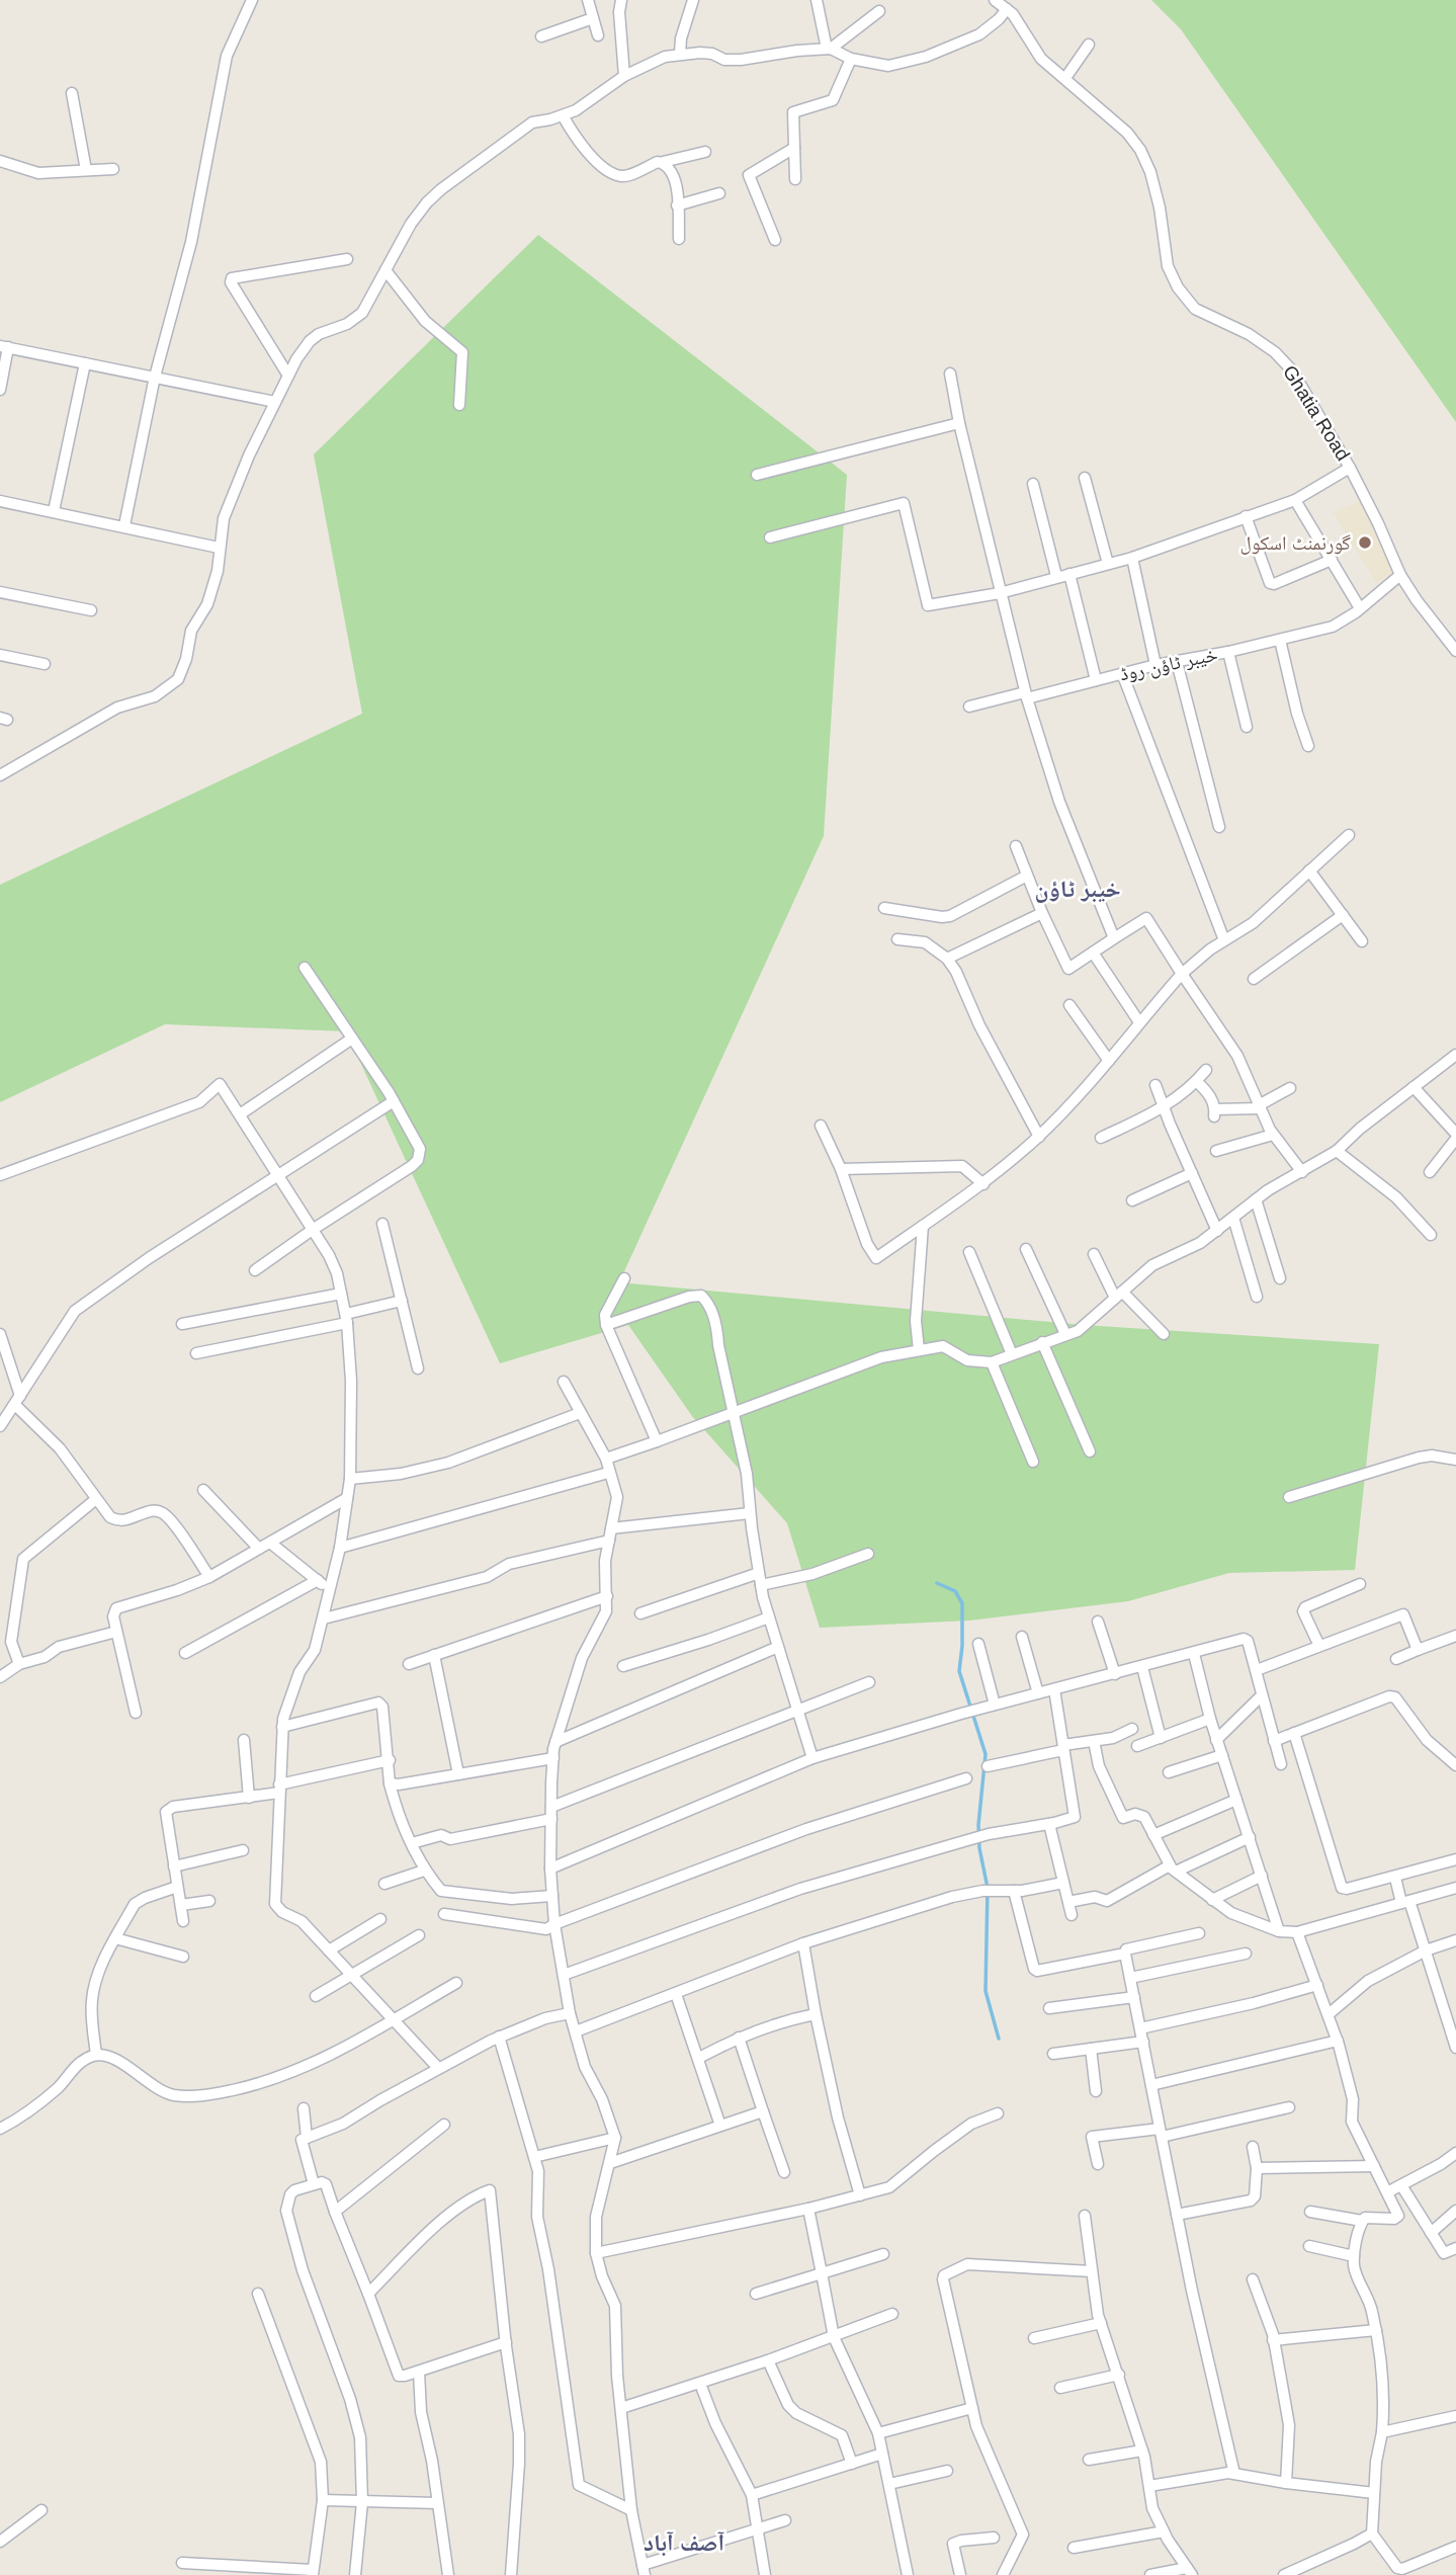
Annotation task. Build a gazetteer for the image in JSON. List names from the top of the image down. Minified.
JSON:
{"streets":{"street":["Ghatia Road","خیبر ٹاؤن روڈ"]},"crossings":[["Ghatia Road","خیبر ٹاؤن روڈ"]],"districts":["خیبر ٹاؤن","آصف آباد"],"places":["گورنمنٹ اسکول"]}
